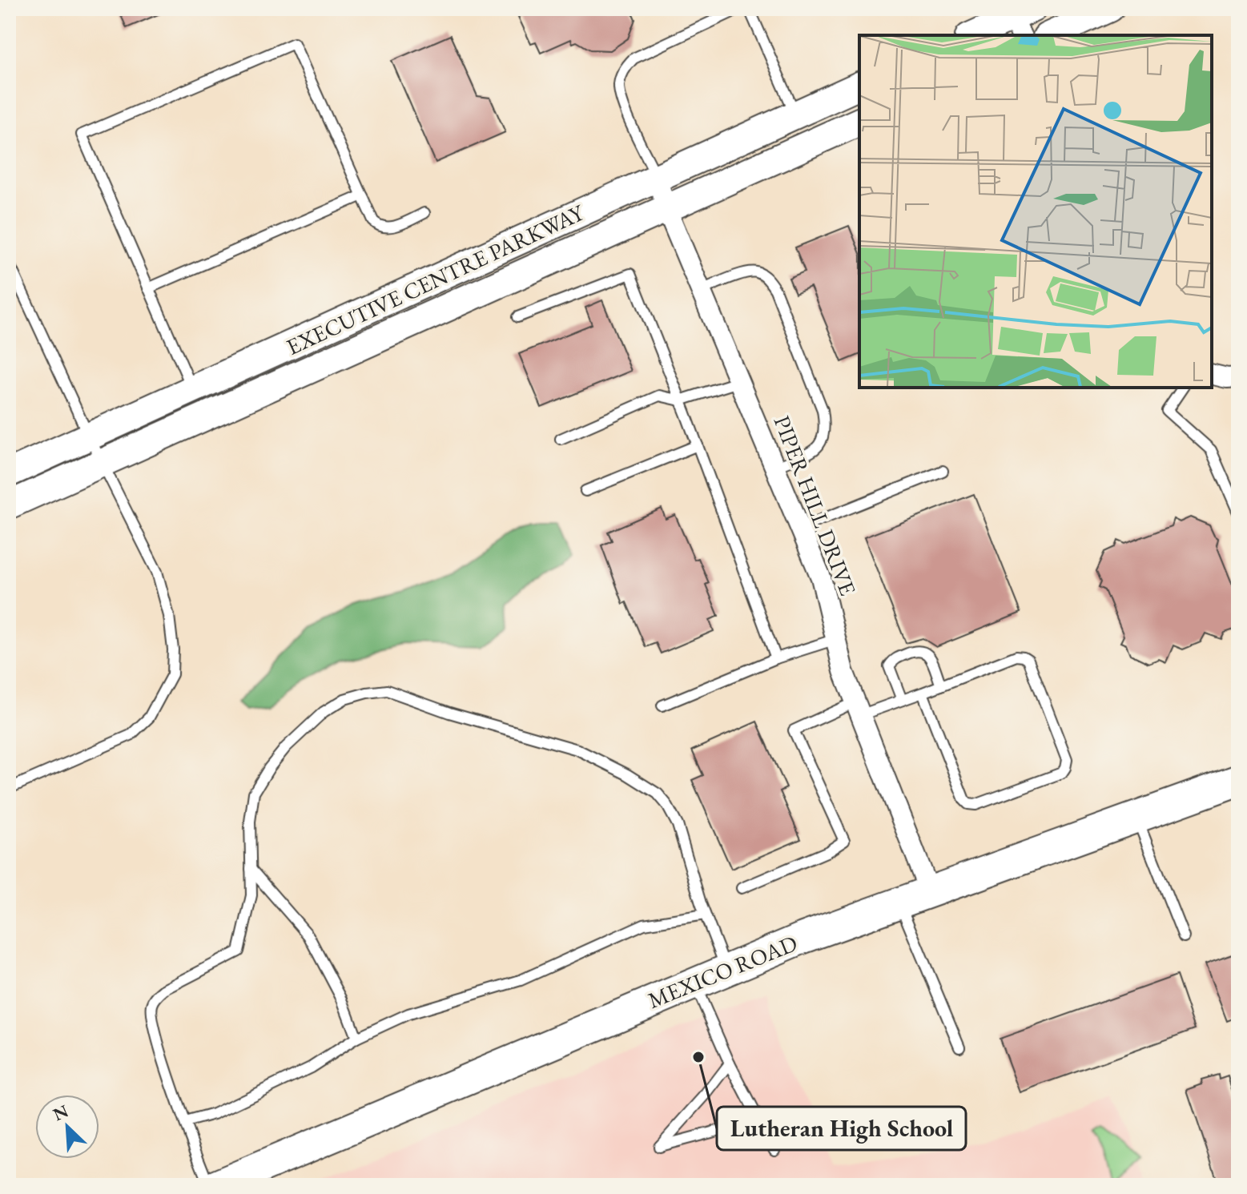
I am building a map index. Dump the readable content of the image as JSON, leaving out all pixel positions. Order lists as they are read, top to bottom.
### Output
{
  "streets": {
    "main road": ["MEXICO ROAD"],
    "street": ["EXECUTIVE CENTRE PARKWAY", "PIPER HILL DRIVE"]
  },
  "crossings": [
    ["EXECUTIVE CENTRE PARKWAY", "PIPER HILL DRIVE"],
    ["PIPER HILL DRIVE", "MEXICO ROAD"]
  ],
  "places": ["Lutheran High School"],
  "north": "top left"
}
